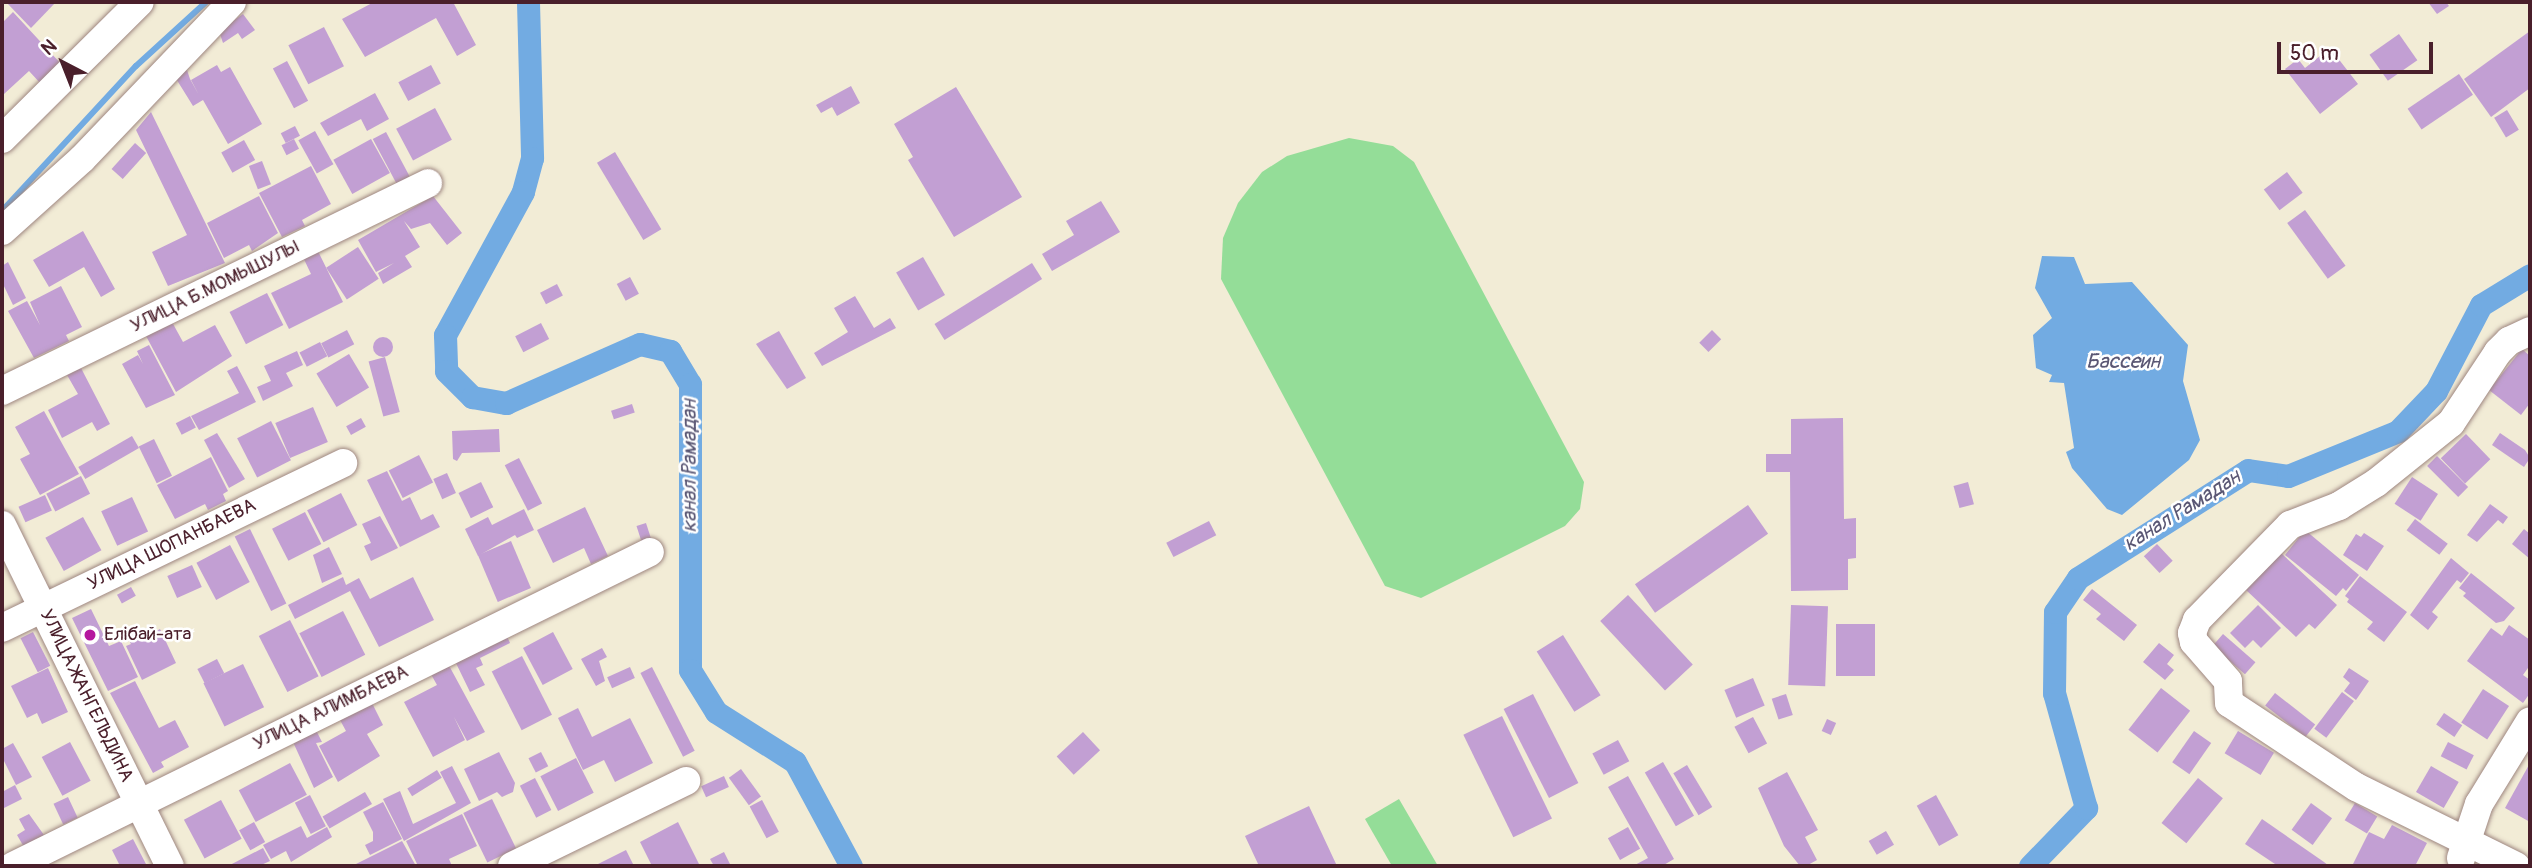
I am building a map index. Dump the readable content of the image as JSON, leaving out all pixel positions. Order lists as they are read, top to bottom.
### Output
{
  "streets": {
    "street": [
      "УЛИЦА Б.МОМЫШУЛЫ",
      "УЛИЦА ШОПАНБАЕВА",
      "УЛИЦА ЖАНГЕЛЬДИНА",
      "УЛИЦА АЛИМБАЕВА"
    ]
  },
  "crossings": [
    ["УЛИЦА ШОПАНБАЕВА", "УЛИЦА ЖАНГЕЛЬДИНА"],
    ["УЛИЦА ЖАНГЕЛЬДИНА", "УЛИЦА АЛИМБАЕВА"]
  ],
  "water": ["Бассеин", "канал Рамадан"],
  "places": ["Елібай-ата"],
  "scale_bar": "50 m",
  "north": "top left"
}
